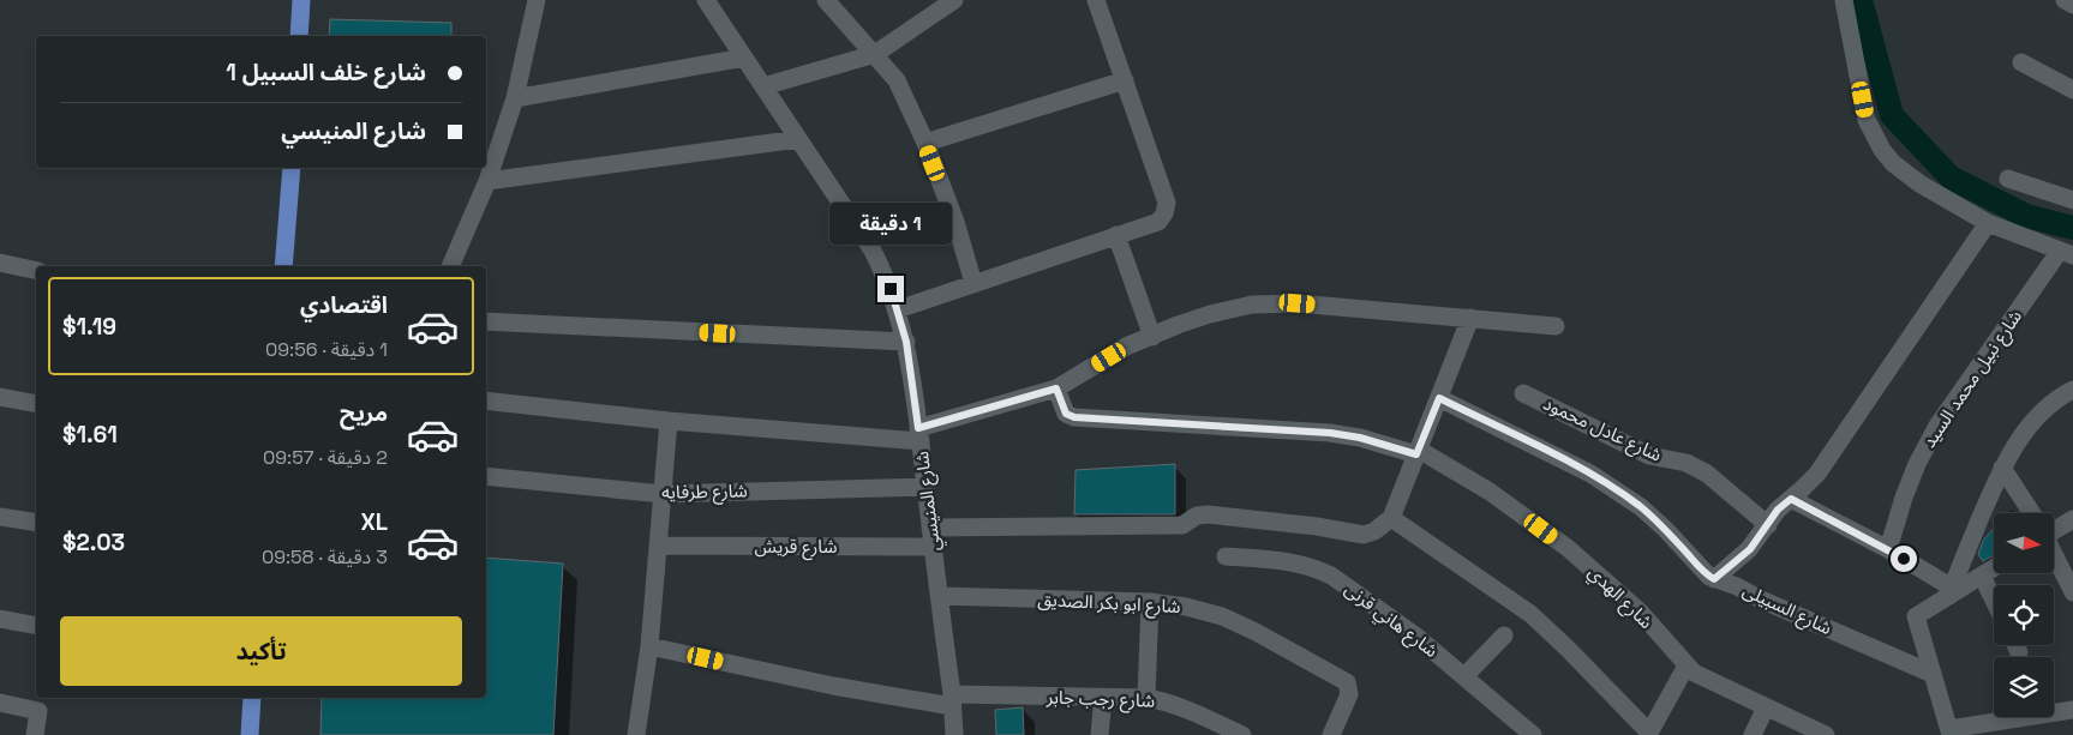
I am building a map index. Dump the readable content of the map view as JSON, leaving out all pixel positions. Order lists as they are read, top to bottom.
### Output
{
  "streets": {
    "street": [
      "شارع نبيل محمد السيد",
      "شارع عادل محمود",
      "شارع طرفايه",
      "شارع المنيسي",
      "شارع قريش",
      "شارع الهدي",
      "شارع ابو بكر الصديق",
      "شارع السبيلى",
      "شارع هاني قرنى",
      "شارع رجب جابر"
    ]
  },
  "crossings": [
    ["شارع طرفايه", "شارع المنيسي"],
    ["شارع المنيسي", "شارع قريش"],
    ["شارع المنيسي", "شارع ابو بكر الصديق"],
    ["شارع المنيسي", "شارع رجب جابر"]
  ],
  "north": "right",
  "page": {
    "banner": ["شارع خلف السبيل 1", "شارع المنيسي"],
    "bubble": "1 دقيقة",
    "list": [
      {
        "name": "اقتصادي",
        "note": "1 دقيقة · 09:56",
        "value": "$1.19"
      },
      {
        "name": "مريح",
        "note": "2 دقيقة · 09:57",
        "value": "$1.61"
      },
      {
        "name": "XL",
        "note": "3 دقيقة · 09:58",
        "value": "$2.03"
      }
    ],
    "buttons": "تأكيد"
  }
}
